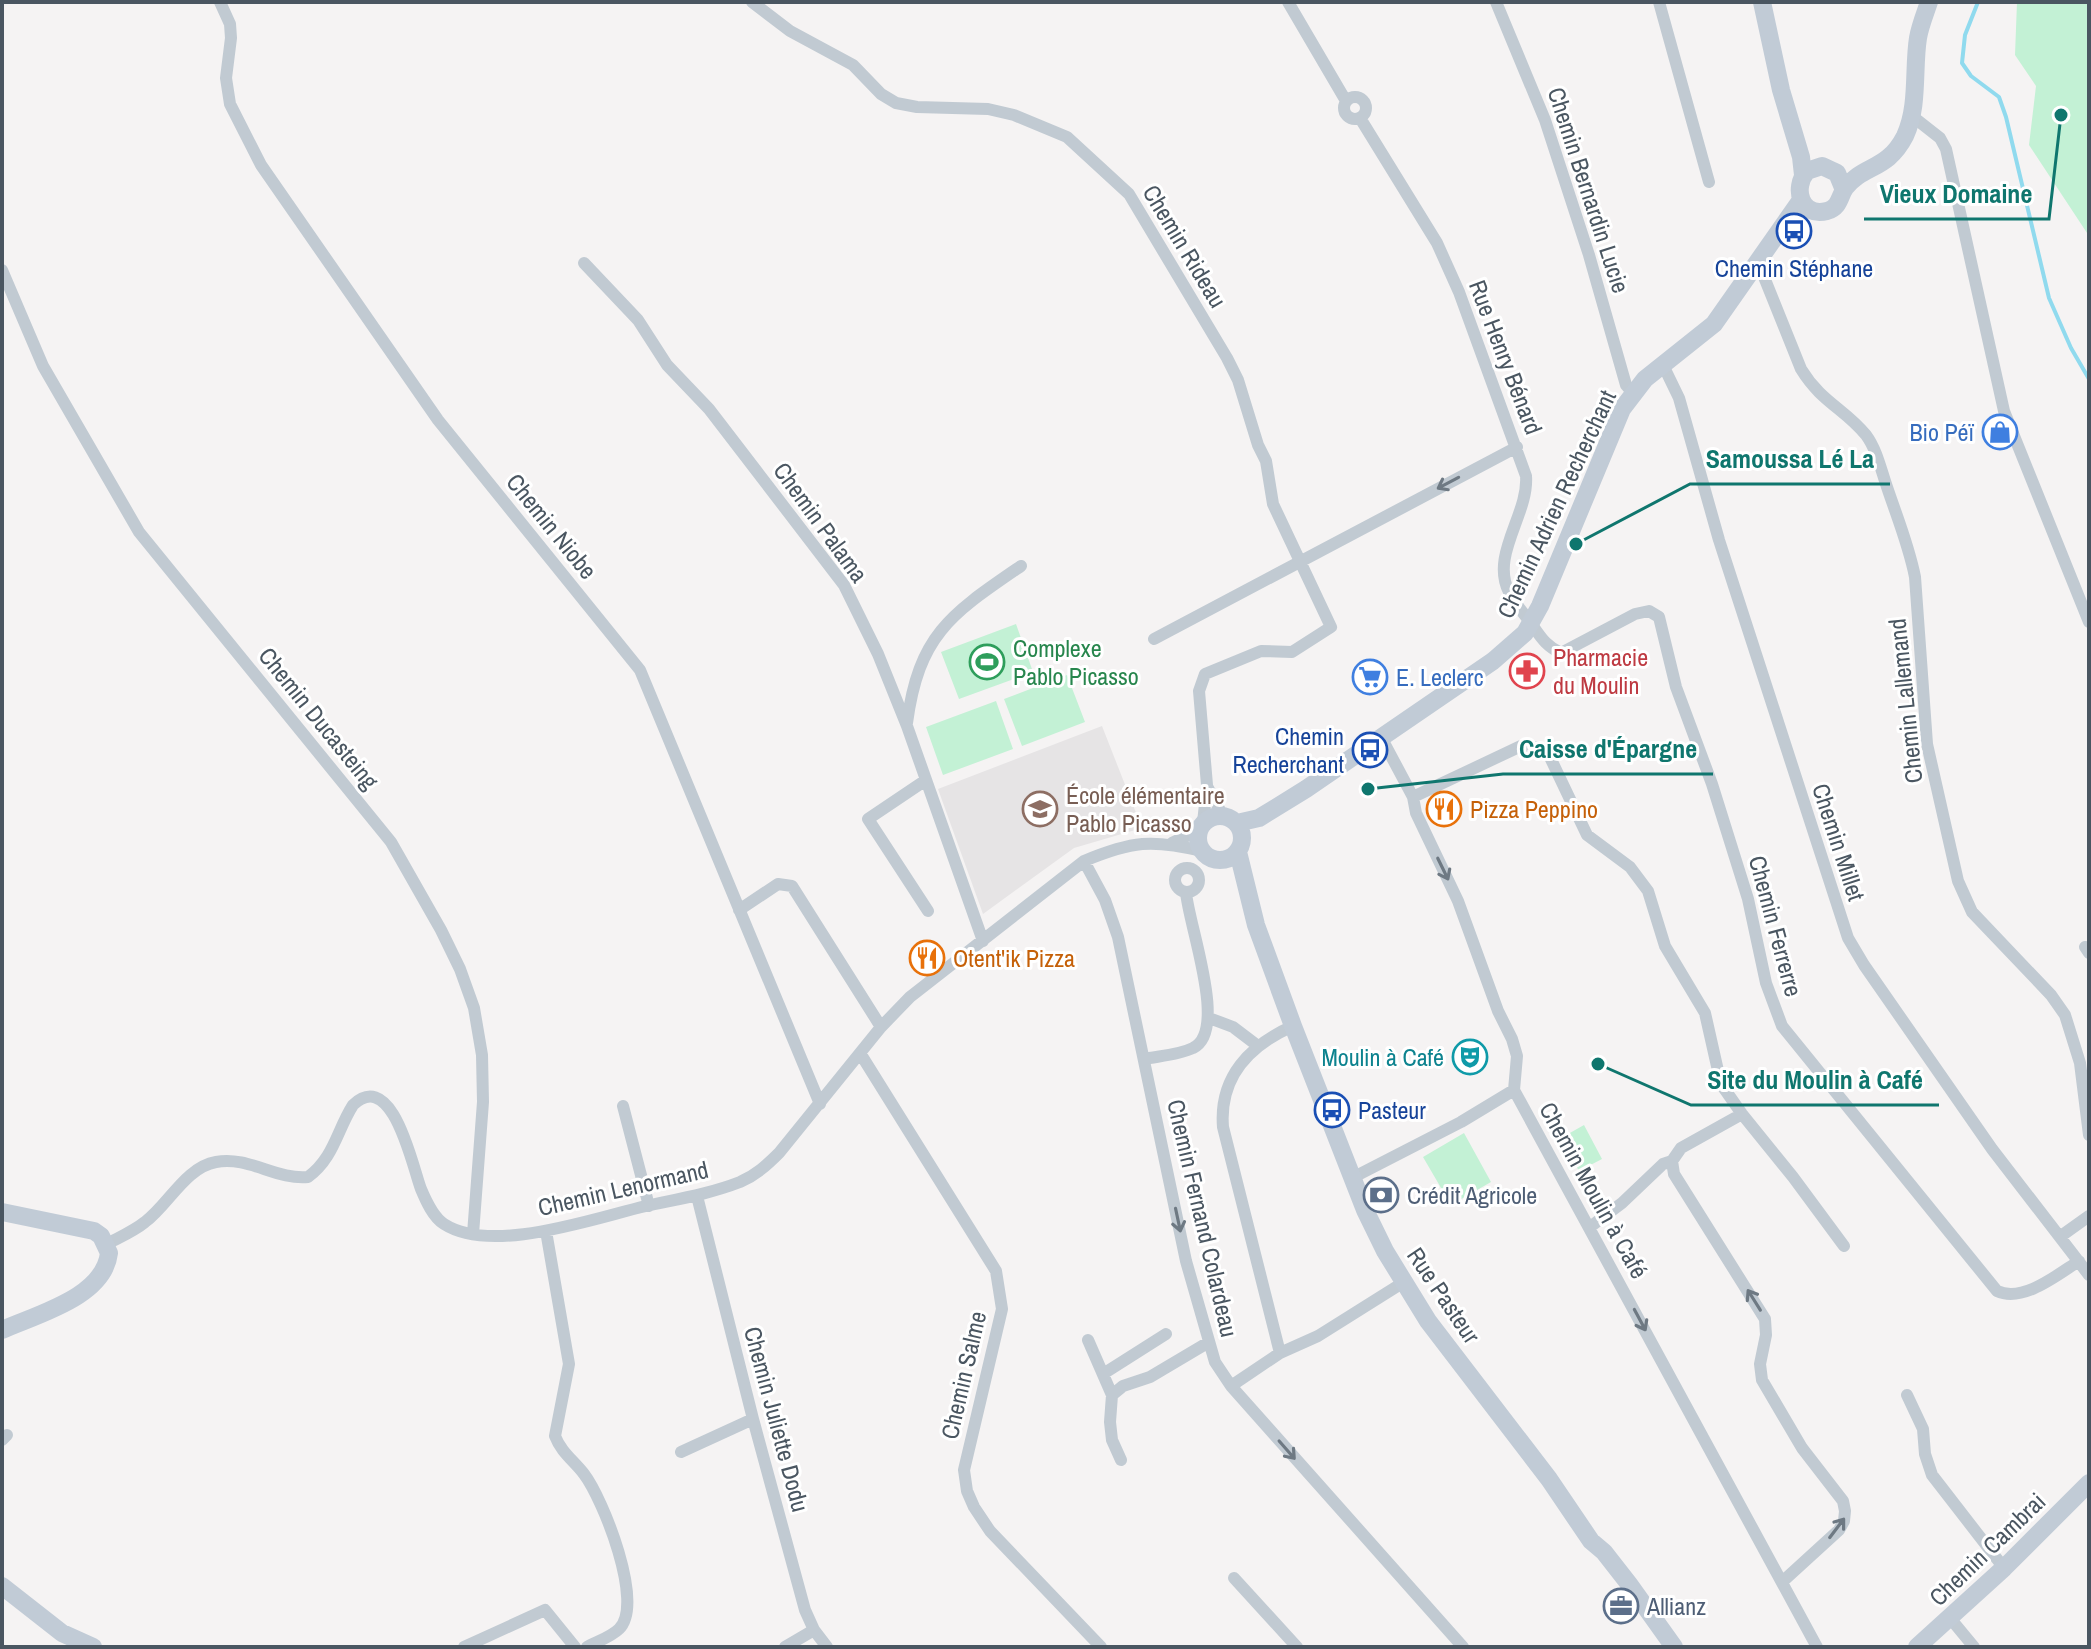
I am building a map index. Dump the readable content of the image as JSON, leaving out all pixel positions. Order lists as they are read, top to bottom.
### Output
{
  "streets": {
    "main road": ["Chemin Adrien Recherchant", "Rue Pasteur", "Chemin Cambrai"],
    "street": [
      "Chemin Bernardin Lucie",
      "Chemin Rideau",
      "Rue Henry Bénard",
      "Chemin Palama",
      "Chemin Niobe",
      "Chemin Lallemand",
      "Chemin Ducasteing",
      "Chemin Millet",
      "Chemin Ferrerre",
      "Chemin Lenormand",
      "Chemin Moulin à Café",
      "Chemin Fernand Colardeau",
      "Chemin Salme",
      "Chemin Juliette Dodu"
    ]
  },
  "crossings": [
    ["Chemin Bernardin Lucie", "Chemin Adrien Recherchant"],
    ["Rue Henry Bénard", "Chemin Adrien Recherchant"],
    ["Rue Henry Bénard", "Chemin Ferrerre"],
    ["Chemin Adrien Recherchant", "Chemin Lallemand"],
    ["Chemin Adrien Recherchant", "Chemin Millet"],
    ["Chemin Adrien Recherchant", "Chemin Ferrerre"],
    ["Chemin Adrien Recherchant", "Chemin Lenormand"],
    ["Chemin Adrien Recherchant", "Chemin Moulin à Café"],
    ["Chemin Adrien Recherchant", "Rue Pasteur"],
    ["Chemin Palama", "Chemin Lenormand"],
    ["Chemin Niobe", "Chemin Lenormand"],
    ["Chemin Ducasteing", "Chemin Lenormand"],
    ["Chemin Millet", "Chemin Ferrerre"],
    ["Chemin Lenormand", "Chemin Fernand Colardeau"],
    ["Chemin Lenormand", "Chemin Salme"],
    ["Chemin Lenormand", "Chemin Juliette Dodu"]
  ],
  "one_way": ["Chemin Moulin à Café", "Chemin Fernand Colardeau"],
  "places": {
    "other": [
      "Vieux Domaine",
      "Samoussa Lé La",
      "Caisse d'Épargne",
      "Site du Moulin à Café"
    ],
    "bus stop": ["Chemin Stéphane", "Chemin Recherchant", "Pasteur"],
    "shop": ["Bio Péï"],
    "sports": ["Complexe Pablo Picasso"],
    "pharmacy": ["Pharmacie du Moulin"],
    "supermarket": ["E. Leclerc"],
    "school or university": ["École élémentaire Pablo Picasso"],
    "restaurant": ["Pizza Peppino", "Otent'ik Pizza"],
    "theatre": ["Moulin à Café"],
    "bank": ["Crédit Agricole"],
    "office": ["Allianz"]
  }
}
